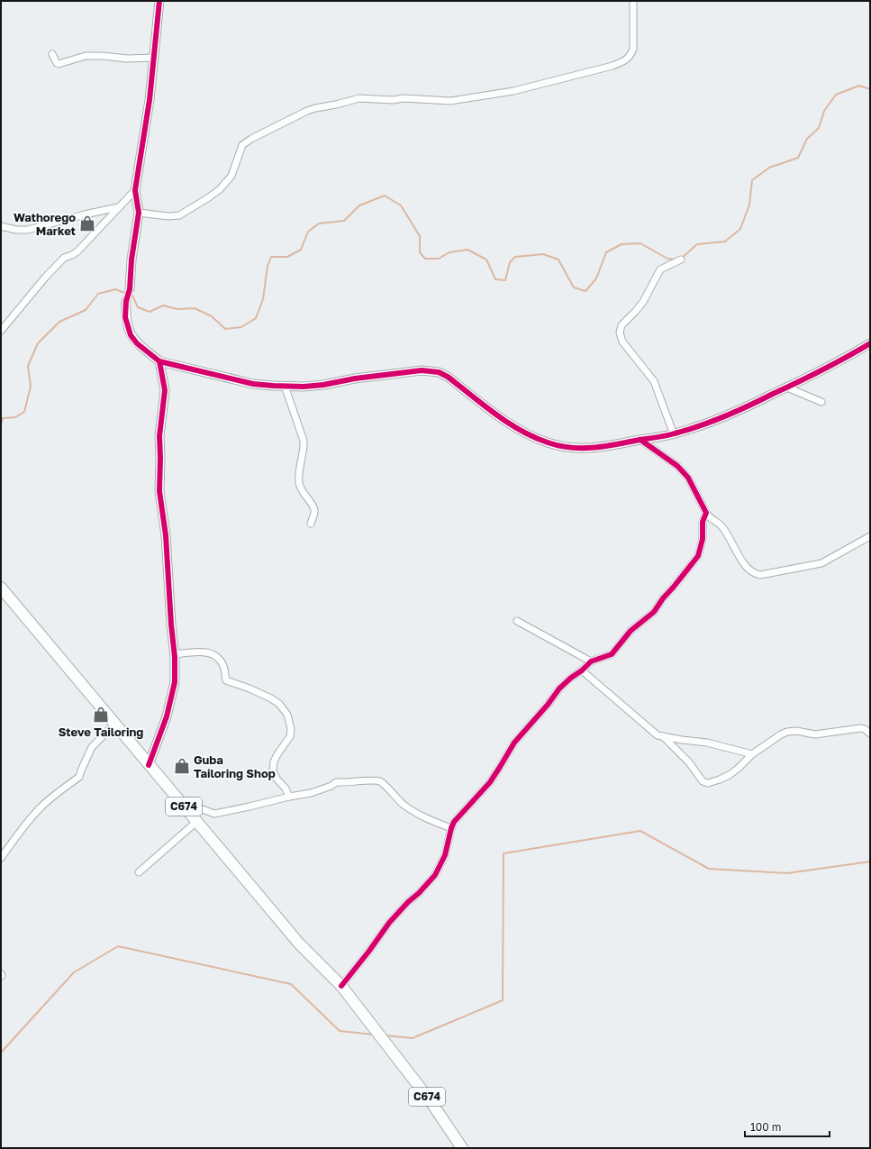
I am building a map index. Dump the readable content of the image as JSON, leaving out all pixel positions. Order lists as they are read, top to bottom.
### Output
{
  "streets": {
    "main road": ["C674"]
  },
  "places": {
    "shop": ["Wathorego Market", "Steve Tailoring", "Guba Tailoring Shop"]
  },
  "scale_bar": "100 m"
}
